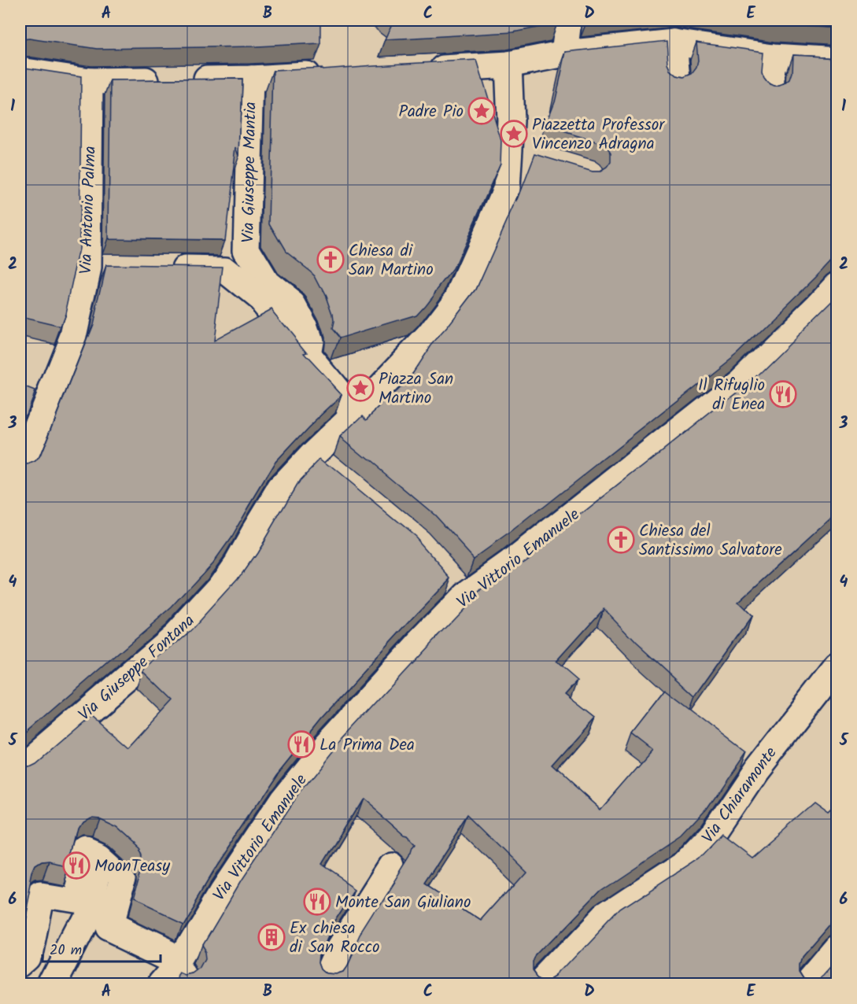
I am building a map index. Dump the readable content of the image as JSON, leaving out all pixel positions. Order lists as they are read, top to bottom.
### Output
{
  "streets": {
    "street": [
      "Via Giuseppe Mantia",
      "Via Antonio Palma",
      "Via Vittorio Emanuele",
      "Via Giuseppe Fontana",
      "Via Chiaramonte"
    ]
  },
  "places": {
    "place": ["Padre Pio", "Piazzetta Professor Vincenzo Adragna", "Piazza San Martino"],
    "church": ["Chiesa di San Martino", "Chiesa del Santissimo Salvatore"],
    "restaurant": [
      "Il Rifuglio di Enea",
      "La Prima Dea",
      "MoonTeasy",
      "Monte San Giuliano"
    ],
    "building": ["Ex chiesa di San Rocco"]
  },
  "scale_bar": "20 m",
  "grid": {
    "columns": [
      "A",
      "B",
      "C",
      "D",
      "E"
    ],
    "rows": [
      "1",
      "2",
      "3",
      "4",
      "5",
      "6"
    ]
  }
}
